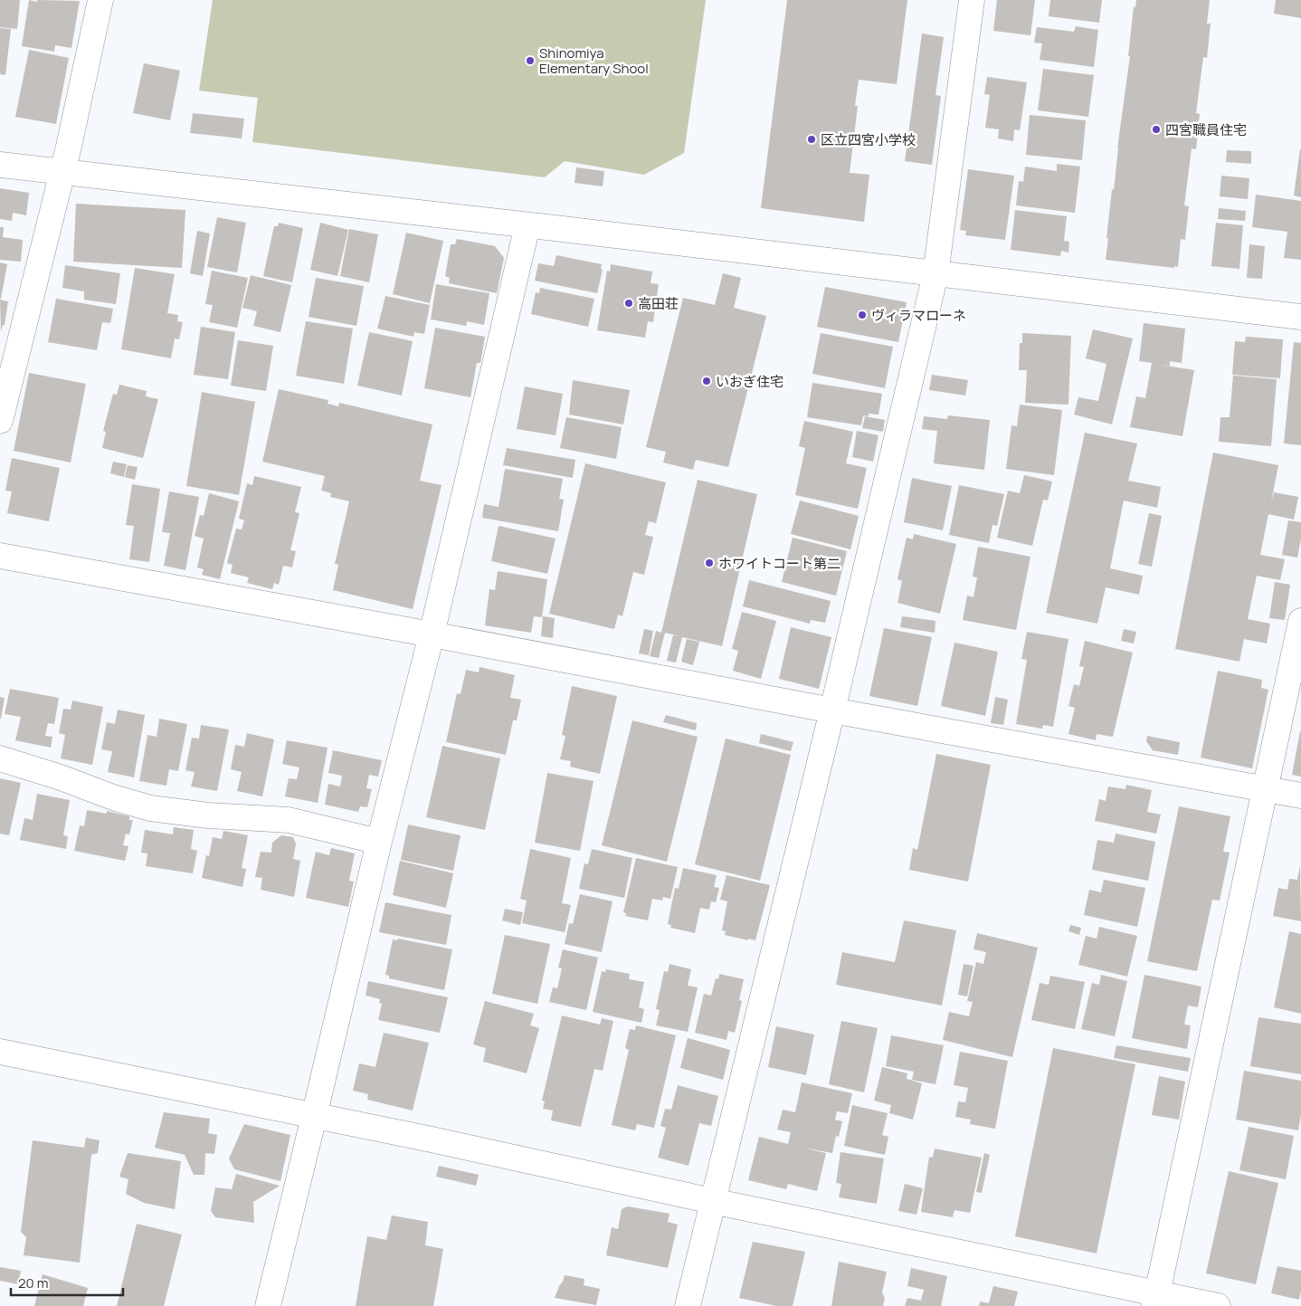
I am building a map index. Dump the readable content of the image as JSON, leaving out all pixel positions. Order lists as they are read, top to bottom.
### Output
{
  "places": [
    "Shinomiya Elementary Shool",
    "四宮職員住宅",
    "区立四宮小学校",
    "高田荘",
    "ヴィラマローネ",
    "いおぎ住宅",
    "ホワイトコート第二"
  ],
  "scale_bar": "20 m"
}
